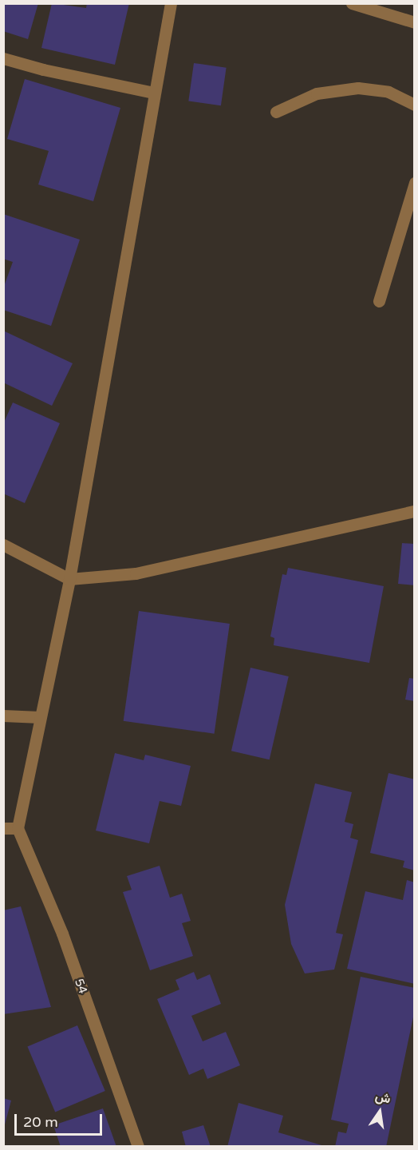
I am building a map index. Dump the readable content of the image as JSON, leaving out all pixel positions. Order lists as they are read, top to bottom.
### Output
{
  "streets": {
    "street": ["54"]
  },
  "scale_bar": "20 m",
  "north": "top"
}
